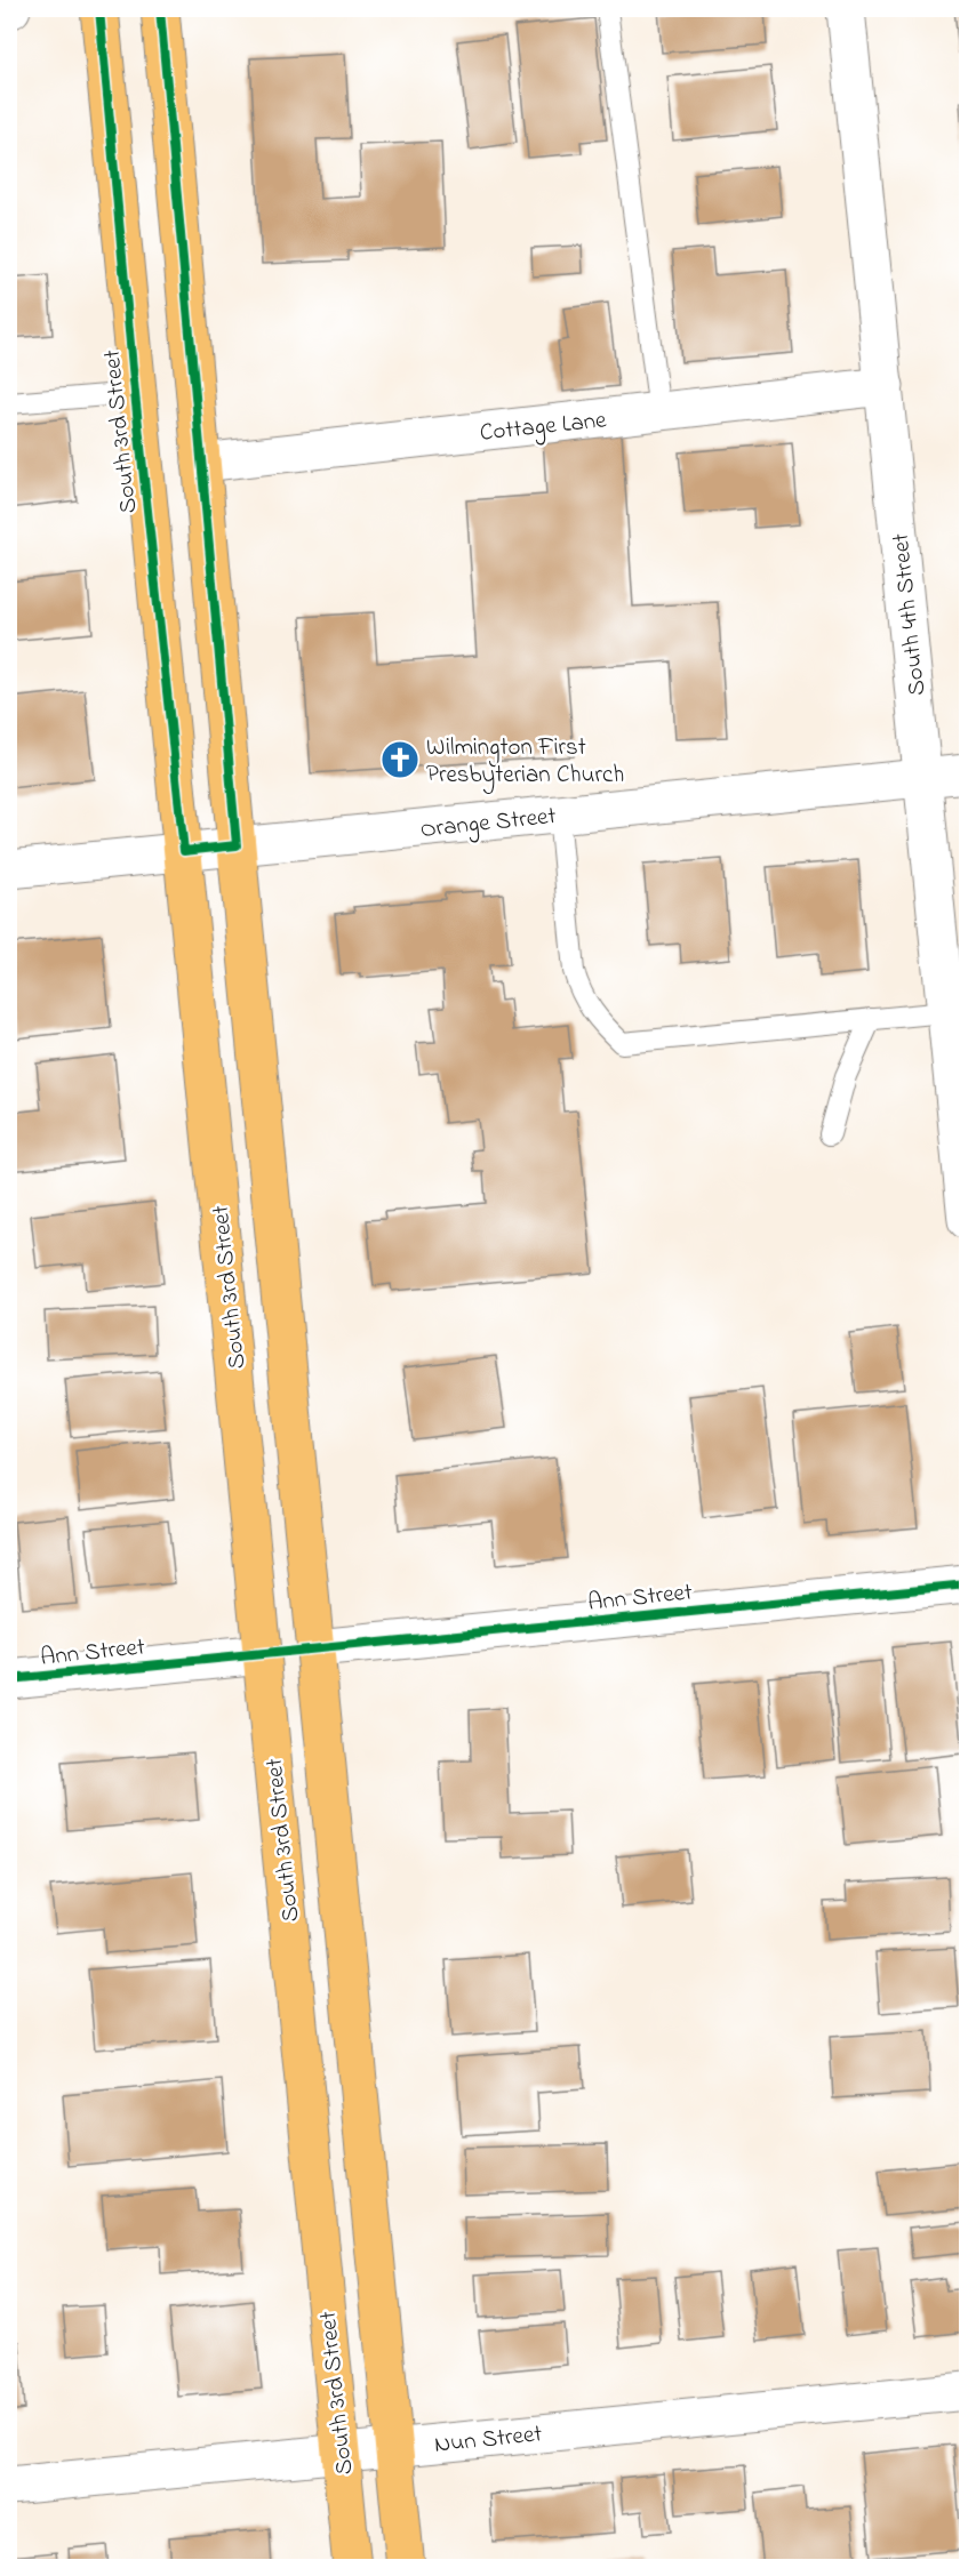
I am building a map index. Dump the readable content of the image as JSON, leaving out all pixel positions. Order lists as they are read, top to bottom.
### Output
{
  "streets": {
    "main road": ["South 3rd Street"],
    "street": [
      "Cottage Lane",
      "South 4th Street",
      "Orange Street",
      "Ann Street",
      "Nun Street"
    ]
  },
  "crossings": [
    ["Cottage Lane", "South 4th Street"],
    ["South 3rd Street", "Orange Street"],
    ["South 3rd Street", "Ann Street"],
    ["South 3rd Street", "Nun Street"],
    ["South 4th Street", "Orange Street"]
  ],
  "places": {
    "church": ["Wilmington First Presbyterian Church"]
  }
}
